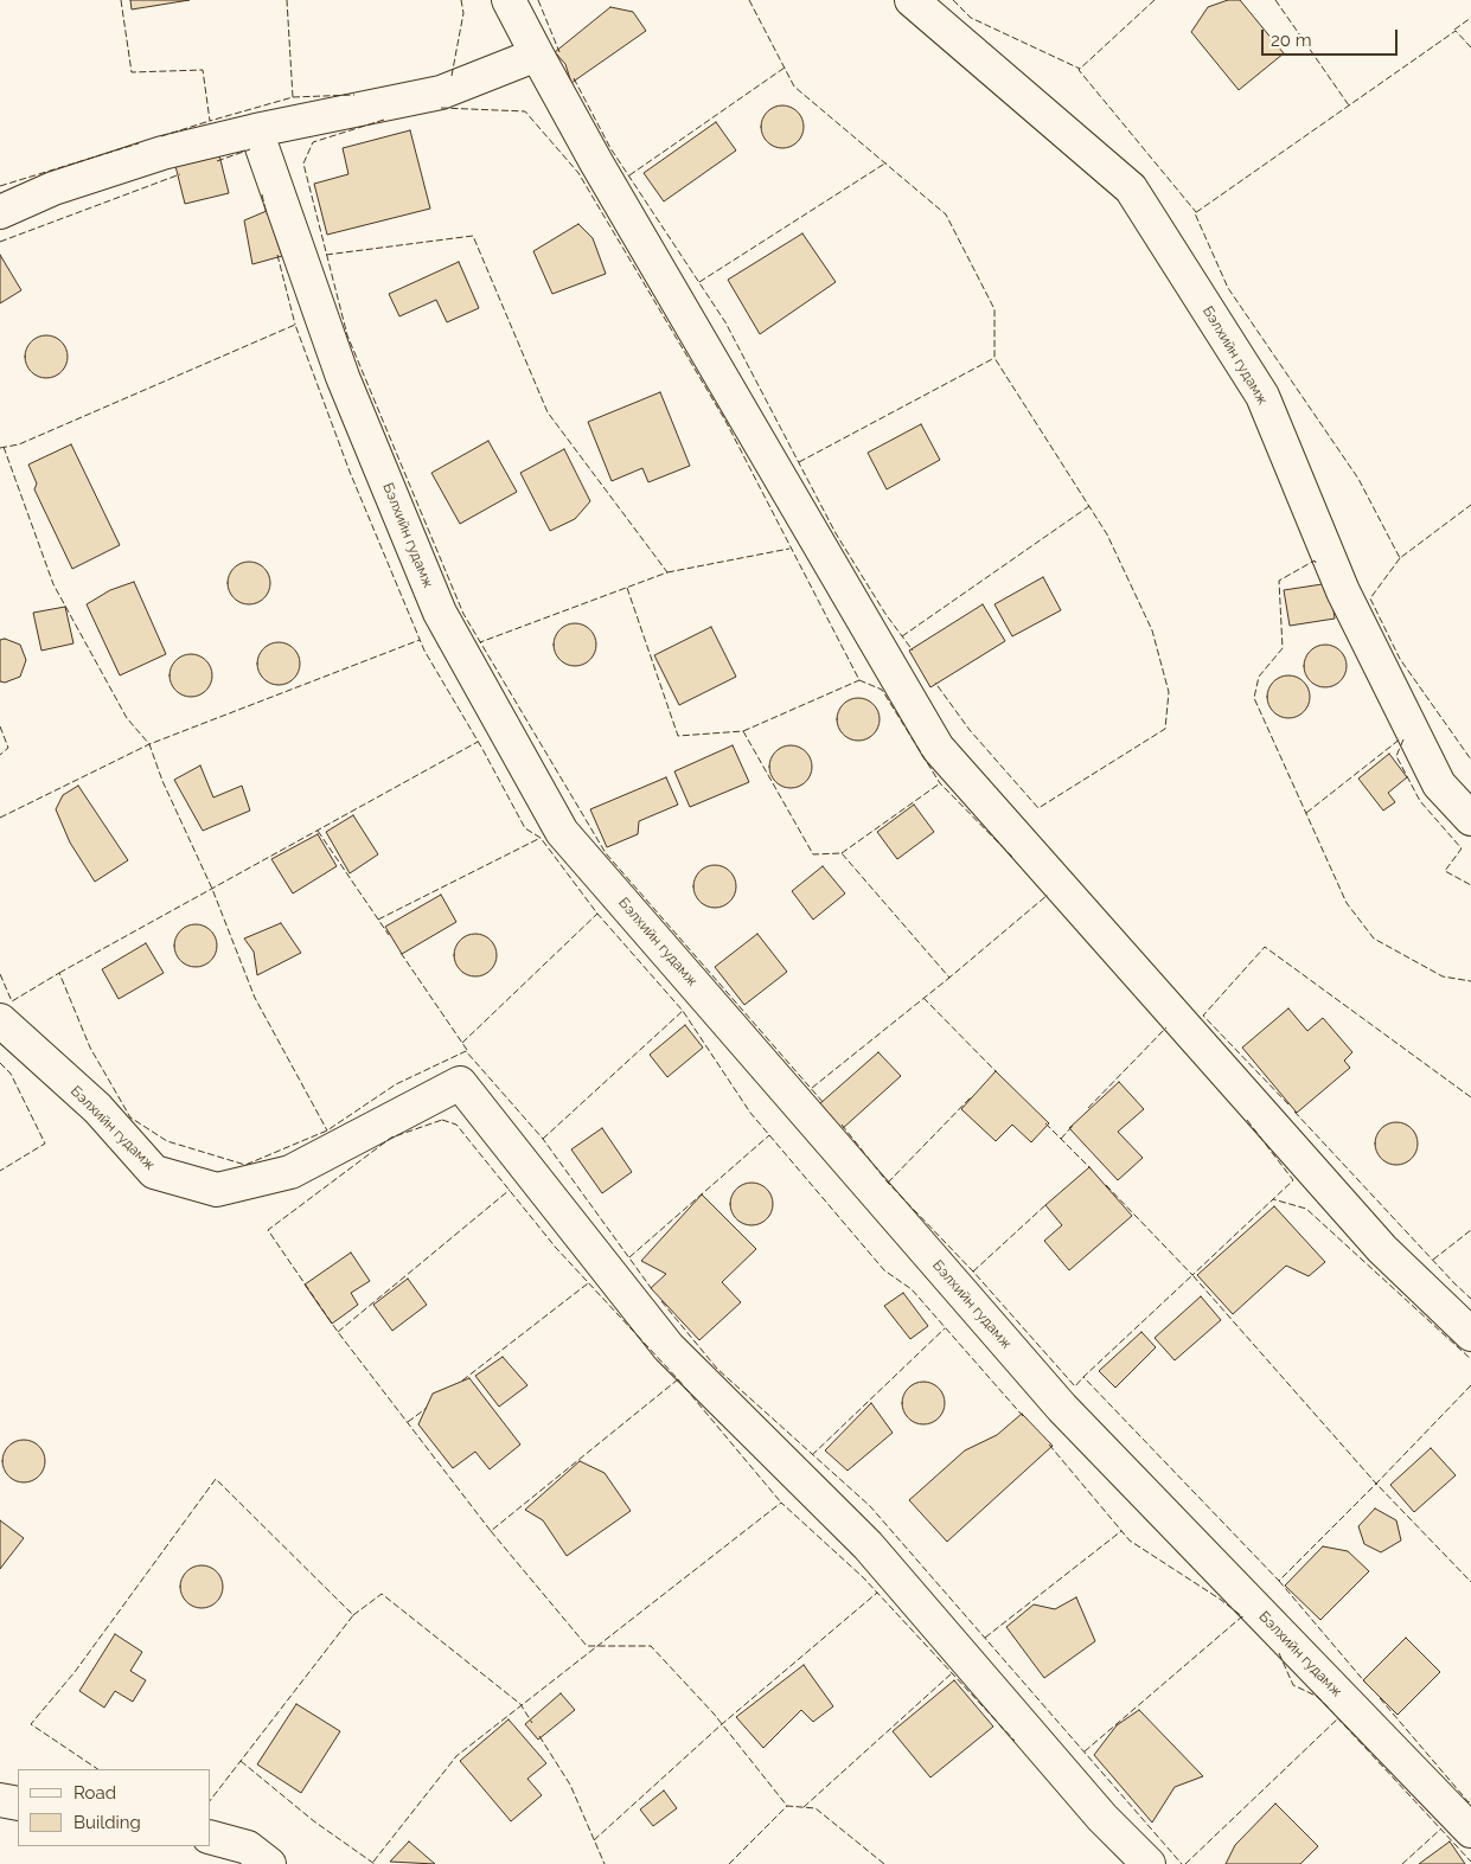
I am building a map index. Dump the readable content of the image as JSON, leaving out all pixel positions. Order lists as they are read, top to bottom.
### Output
{
  "streets": {
    "street": ["Бэлхийн гудамж"]
  },
  "legend": ["Road", "Building"],
  "scale_bar": "20 m"
}
